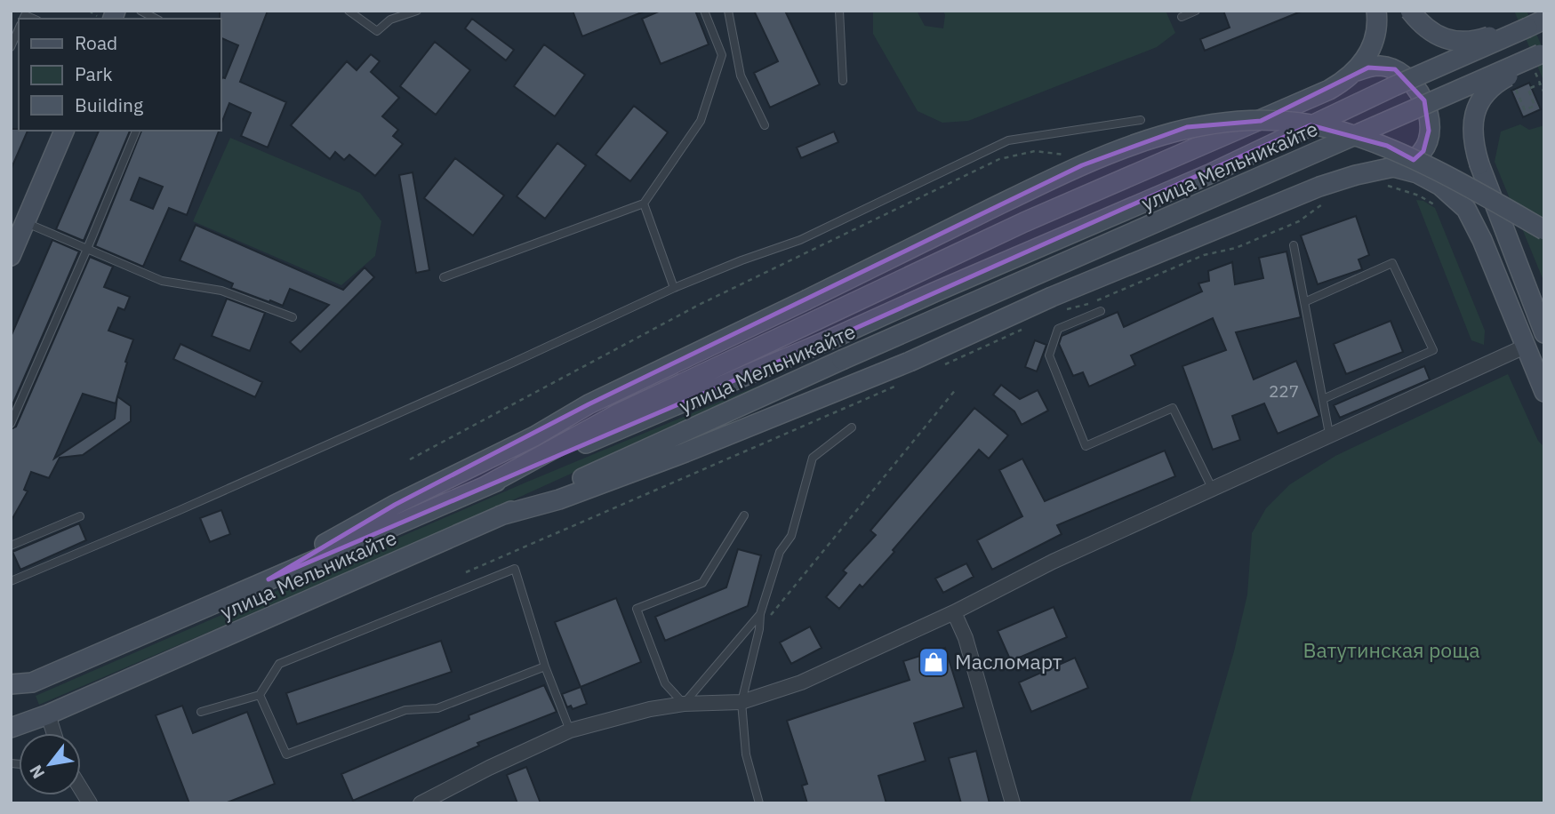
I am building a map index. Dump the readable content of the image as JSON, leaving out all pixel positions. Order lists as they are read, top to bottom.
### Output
{
  "streets": {
    "main road": ["улица Мельникайте"]
  },
  "parks": ["Ватутинская роща"],
  "places": {
    "shop": ["Масломарт"]
  },
  "house_numbers": ["227"],
  "legend": ["Road", "Park", "Building"],
  "north": "bottom left"
}
